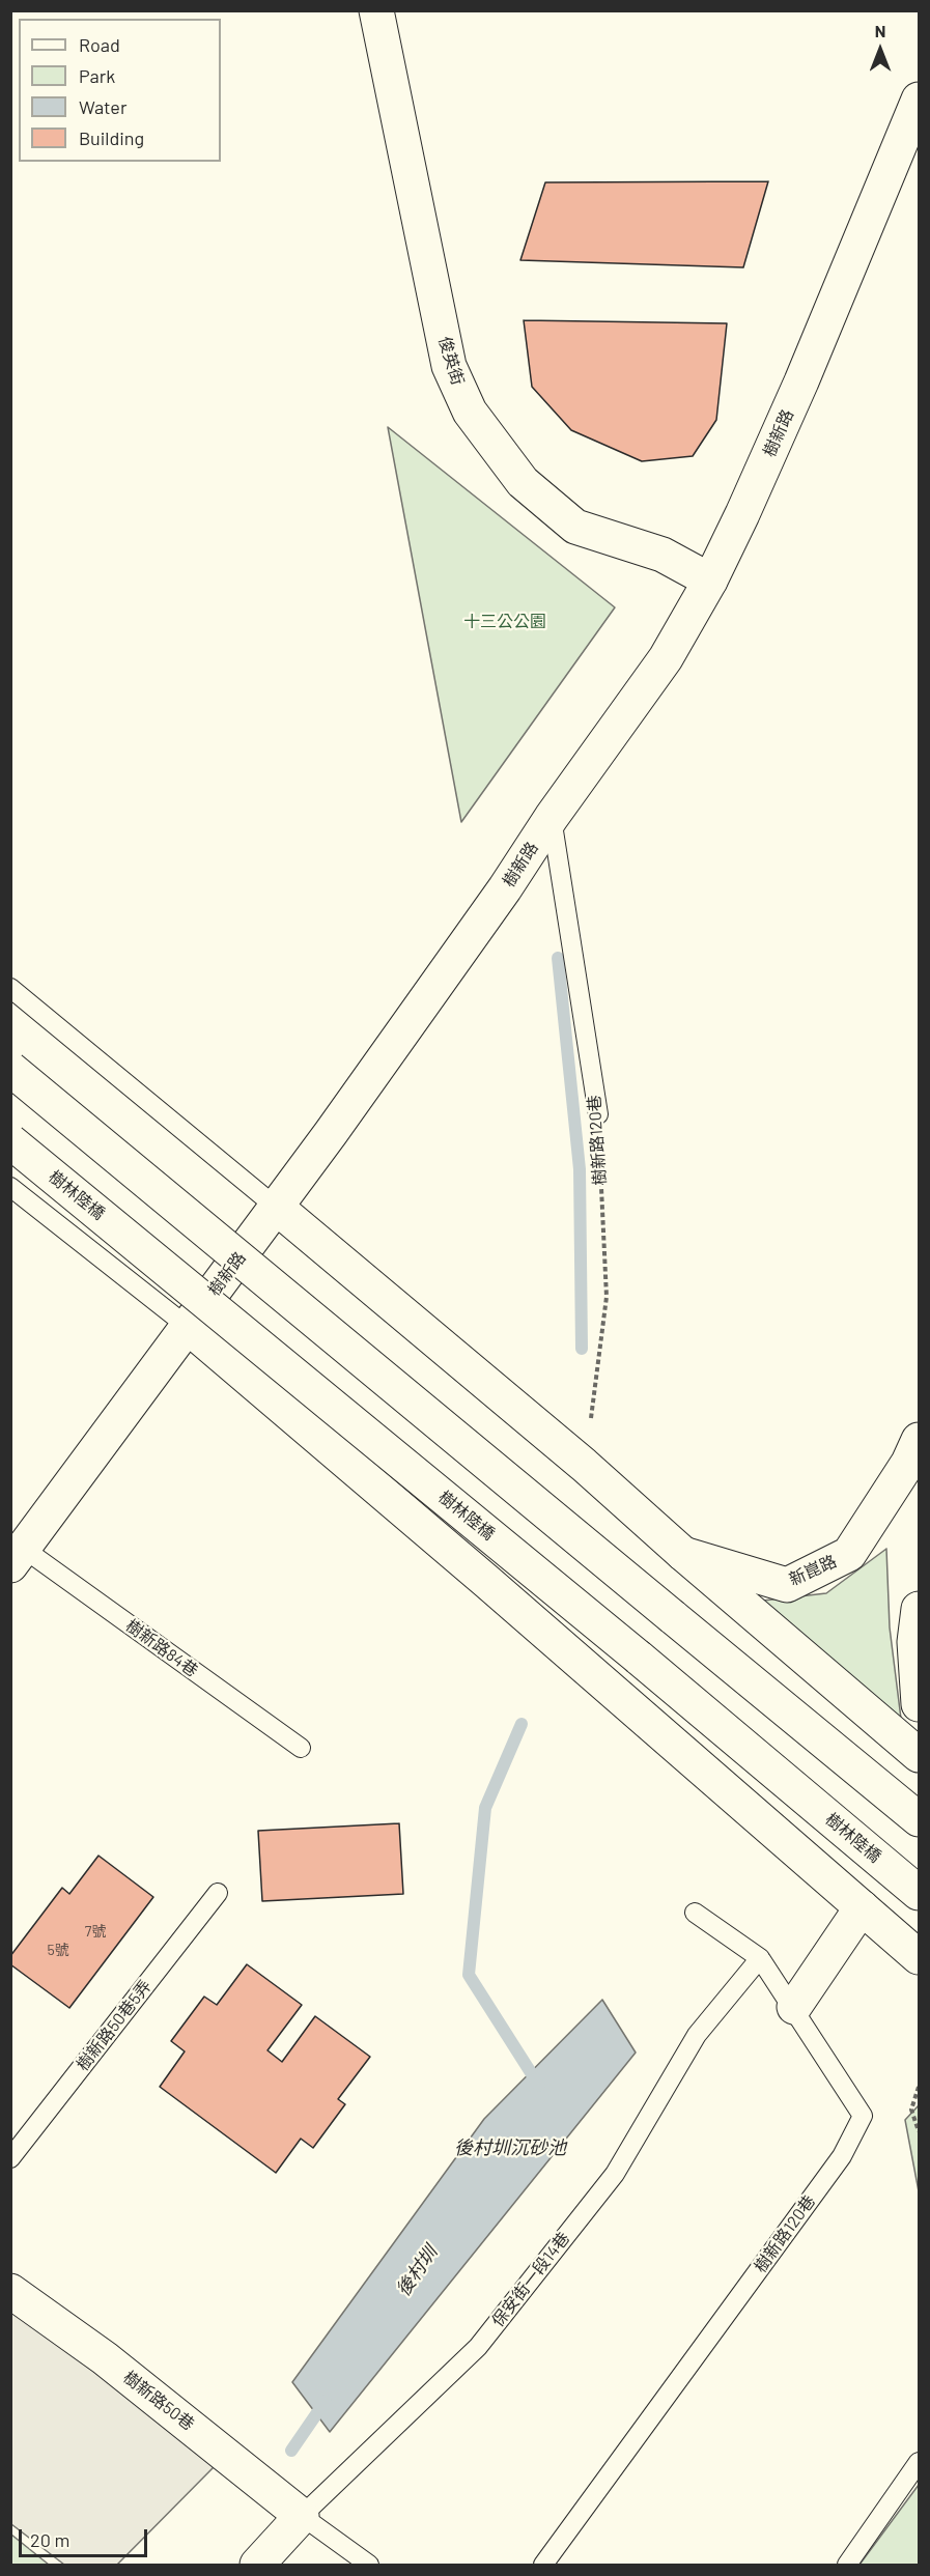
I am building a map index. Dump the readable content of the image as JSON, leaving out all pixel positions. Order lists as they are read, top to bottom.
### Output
{
  "streets": {
    "main road": [
      "俊英街",
      "樹新路",
      "樹林陸橋",
      "新崑路",
      "保安街一段14巷",
      "樹新路50巷"
    ],
    "lane": ["樹新路120巷", "樹新路84巷", "樹新路50巷5弄"]
  },
  "crossings": [
    ["俊英街", "樹新路"],
    ["樹新路", "樹新路120巷"],
    ["樹新路", "樹新路84巷"],
    ["樹新路120巷", "保安街一段14巷"],
    ["保安街一段14巷", "樹新路50巷"]
  ],
  "water": ["後村圳沉砂池", "後村圳"],
  "parks": ["十三公公園"],
  "house_numbers": ["7號", "5號"],
  "legend": [
    "Road",
    "Park",
    "Water",
    "Building"
  ],
  "scale_bar": "20 m",
  "north": "top"
}
